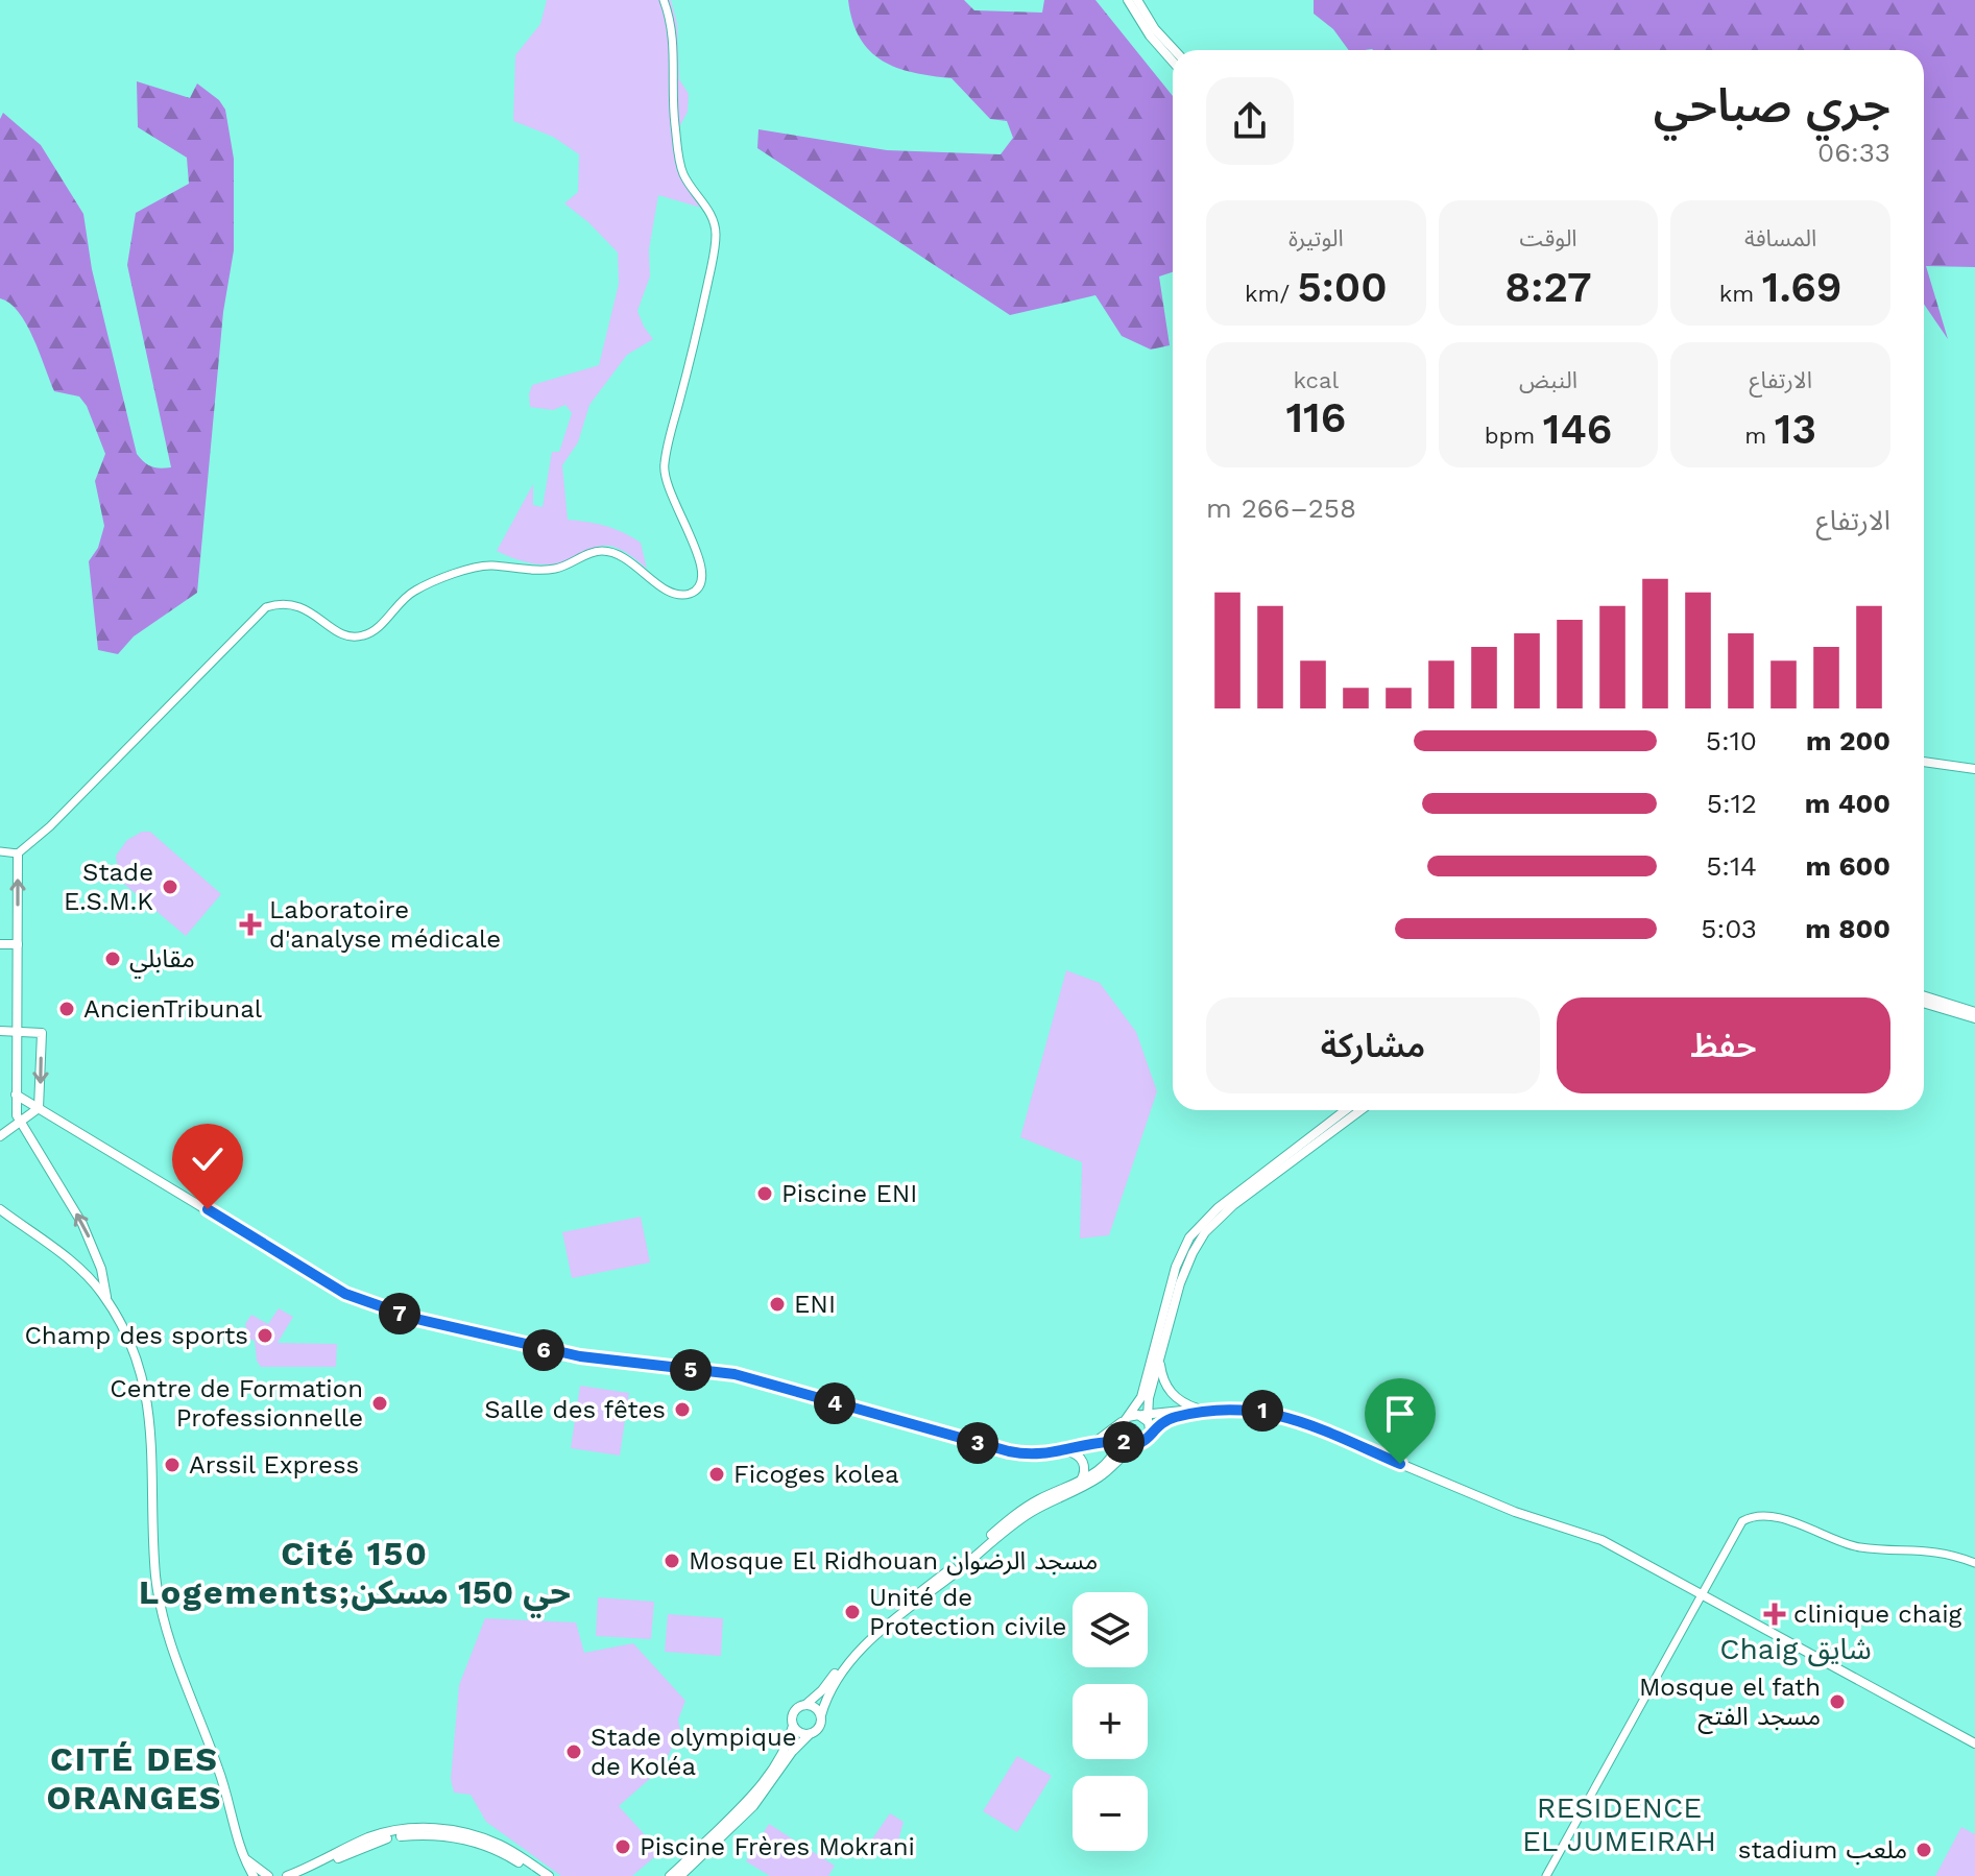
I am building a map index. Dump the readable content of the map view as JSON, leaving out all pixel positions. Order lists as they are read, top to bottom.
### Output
{
  "districts": [
    "Cité 150 Logements;حي 150 مسكن",
    "Chaig شايق",
    "CITÉ DES ORANGES",
    "RESIDENCE EL JUMEIRAH"
  ],
  "places": {
    "other": [
      "Stade E.S.M.K",
      "مقابلي",
      "AncienTribunal",
      "Piscine ENI",
      "ENI",
      "Champ des sports",
      "Centre de Formation Professionnelle",
      "Salle des fêtes",
      "Arssil Express",
      "Ficoges kolea",
      "Mosque El Ridhouan مسجد الرضوان",
      "Unité de Protection civile",
      "Mosque el fath مسجد الفتح",
      "Stade olympique de Koléa",
      "Piscine Frères Mokrani",
      "stadium ملعب"
    ],
    "health": ["Laboratoire d'analyse médicale", "clinique chaig"]
  },
  "page": {
    "heading": ["جري صباحي", "06:33"],
    "stats": [
      ["المسافة", "1.69 km"],
      ["الوقت", "8:27"],
      ["الوتيرة", "5:00 /km"],
      ["الارتفاع", "13 m"],
      ["النبض", "146 bpm"],
      ["kcal", "116"]
    ],
    "chart": ["الارتفاع", "258–266 m"],
    "list": [
      {
        "name": "200 m",
        "note": "5:10"
      },
      {
        "name": "400 m",
        "note": "5:12"
      },
      {
        "name": "600 m",
        "note": "5:14"
      },
      {
        "name": "800 m",
        "note": "5:03"
      }
    ],
    "buttons": ["حفظ", "مشاركة"],
    "pins": [
      "7",
      "6",
      "5",
      "4",
      "1",
      "2",
      "3"
    ],
    "map_buttons": ["+", "−"]
  }
}
